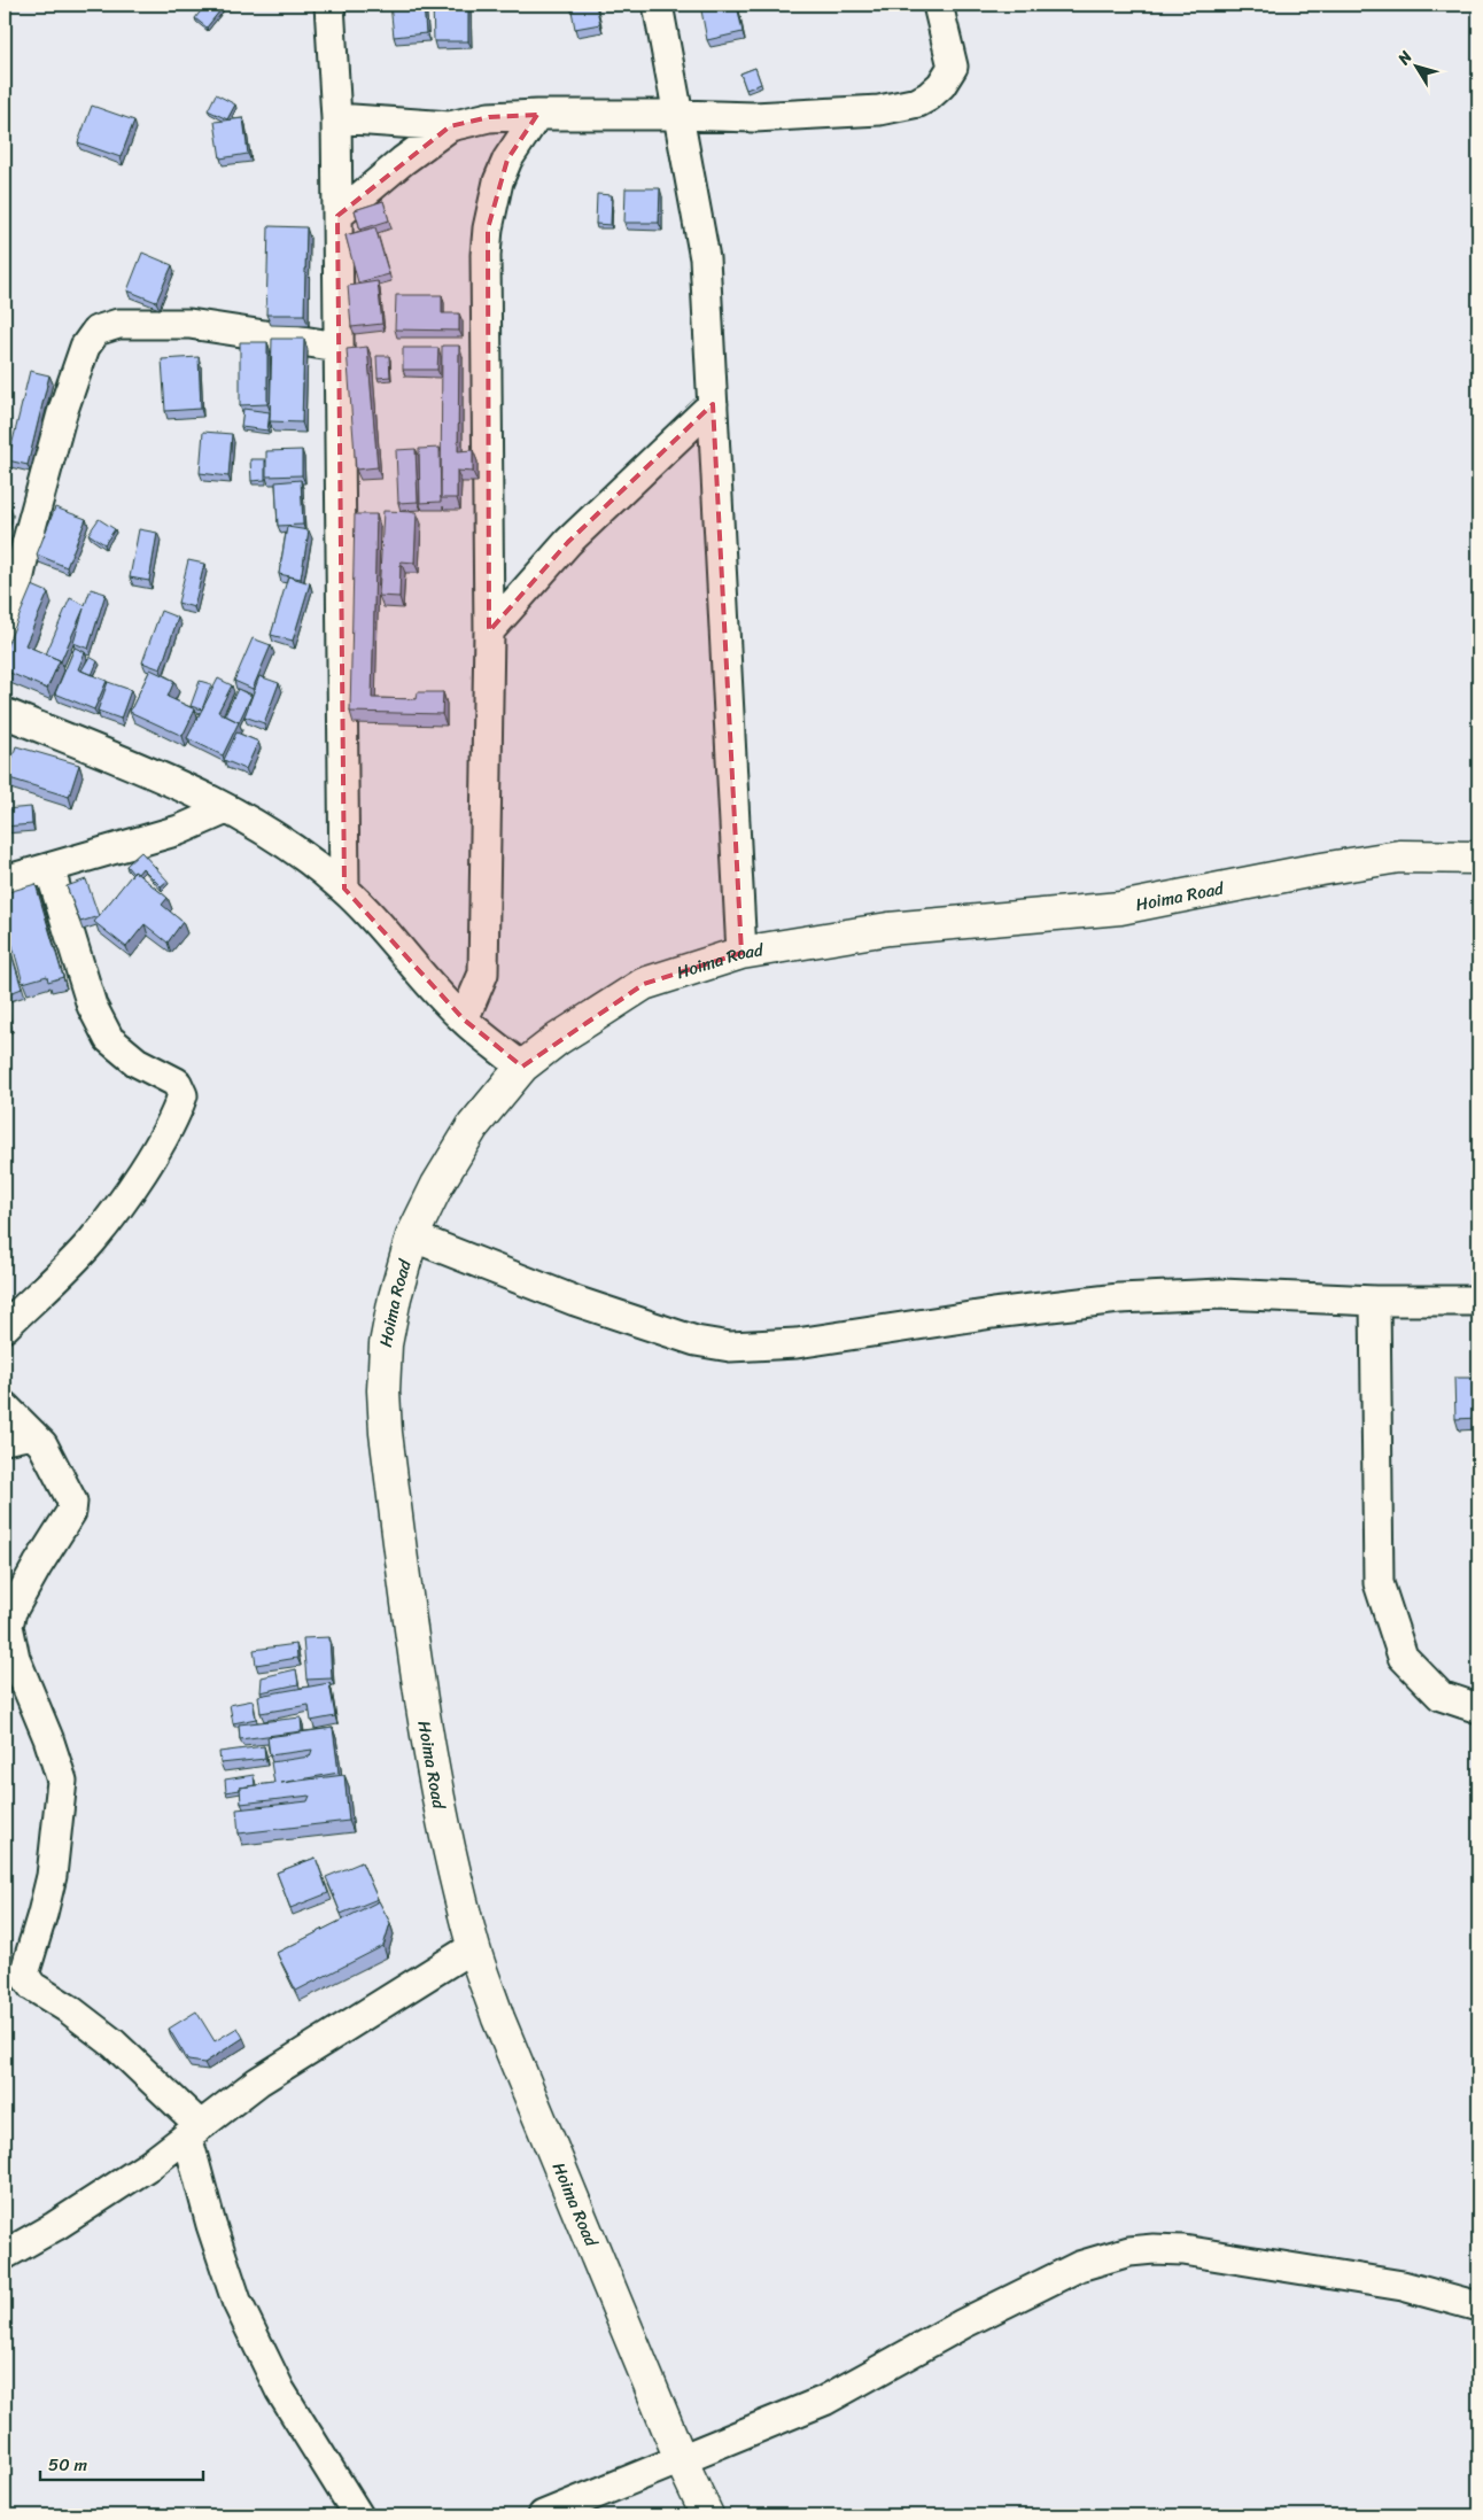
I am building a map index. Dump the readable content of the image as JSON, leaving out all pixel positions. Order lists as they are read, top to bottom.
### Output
{
  "streets": {
    "main road": ["Hoima Road"]
  },
  "scale_bar": "50 m",
  "north": "top left"
}
